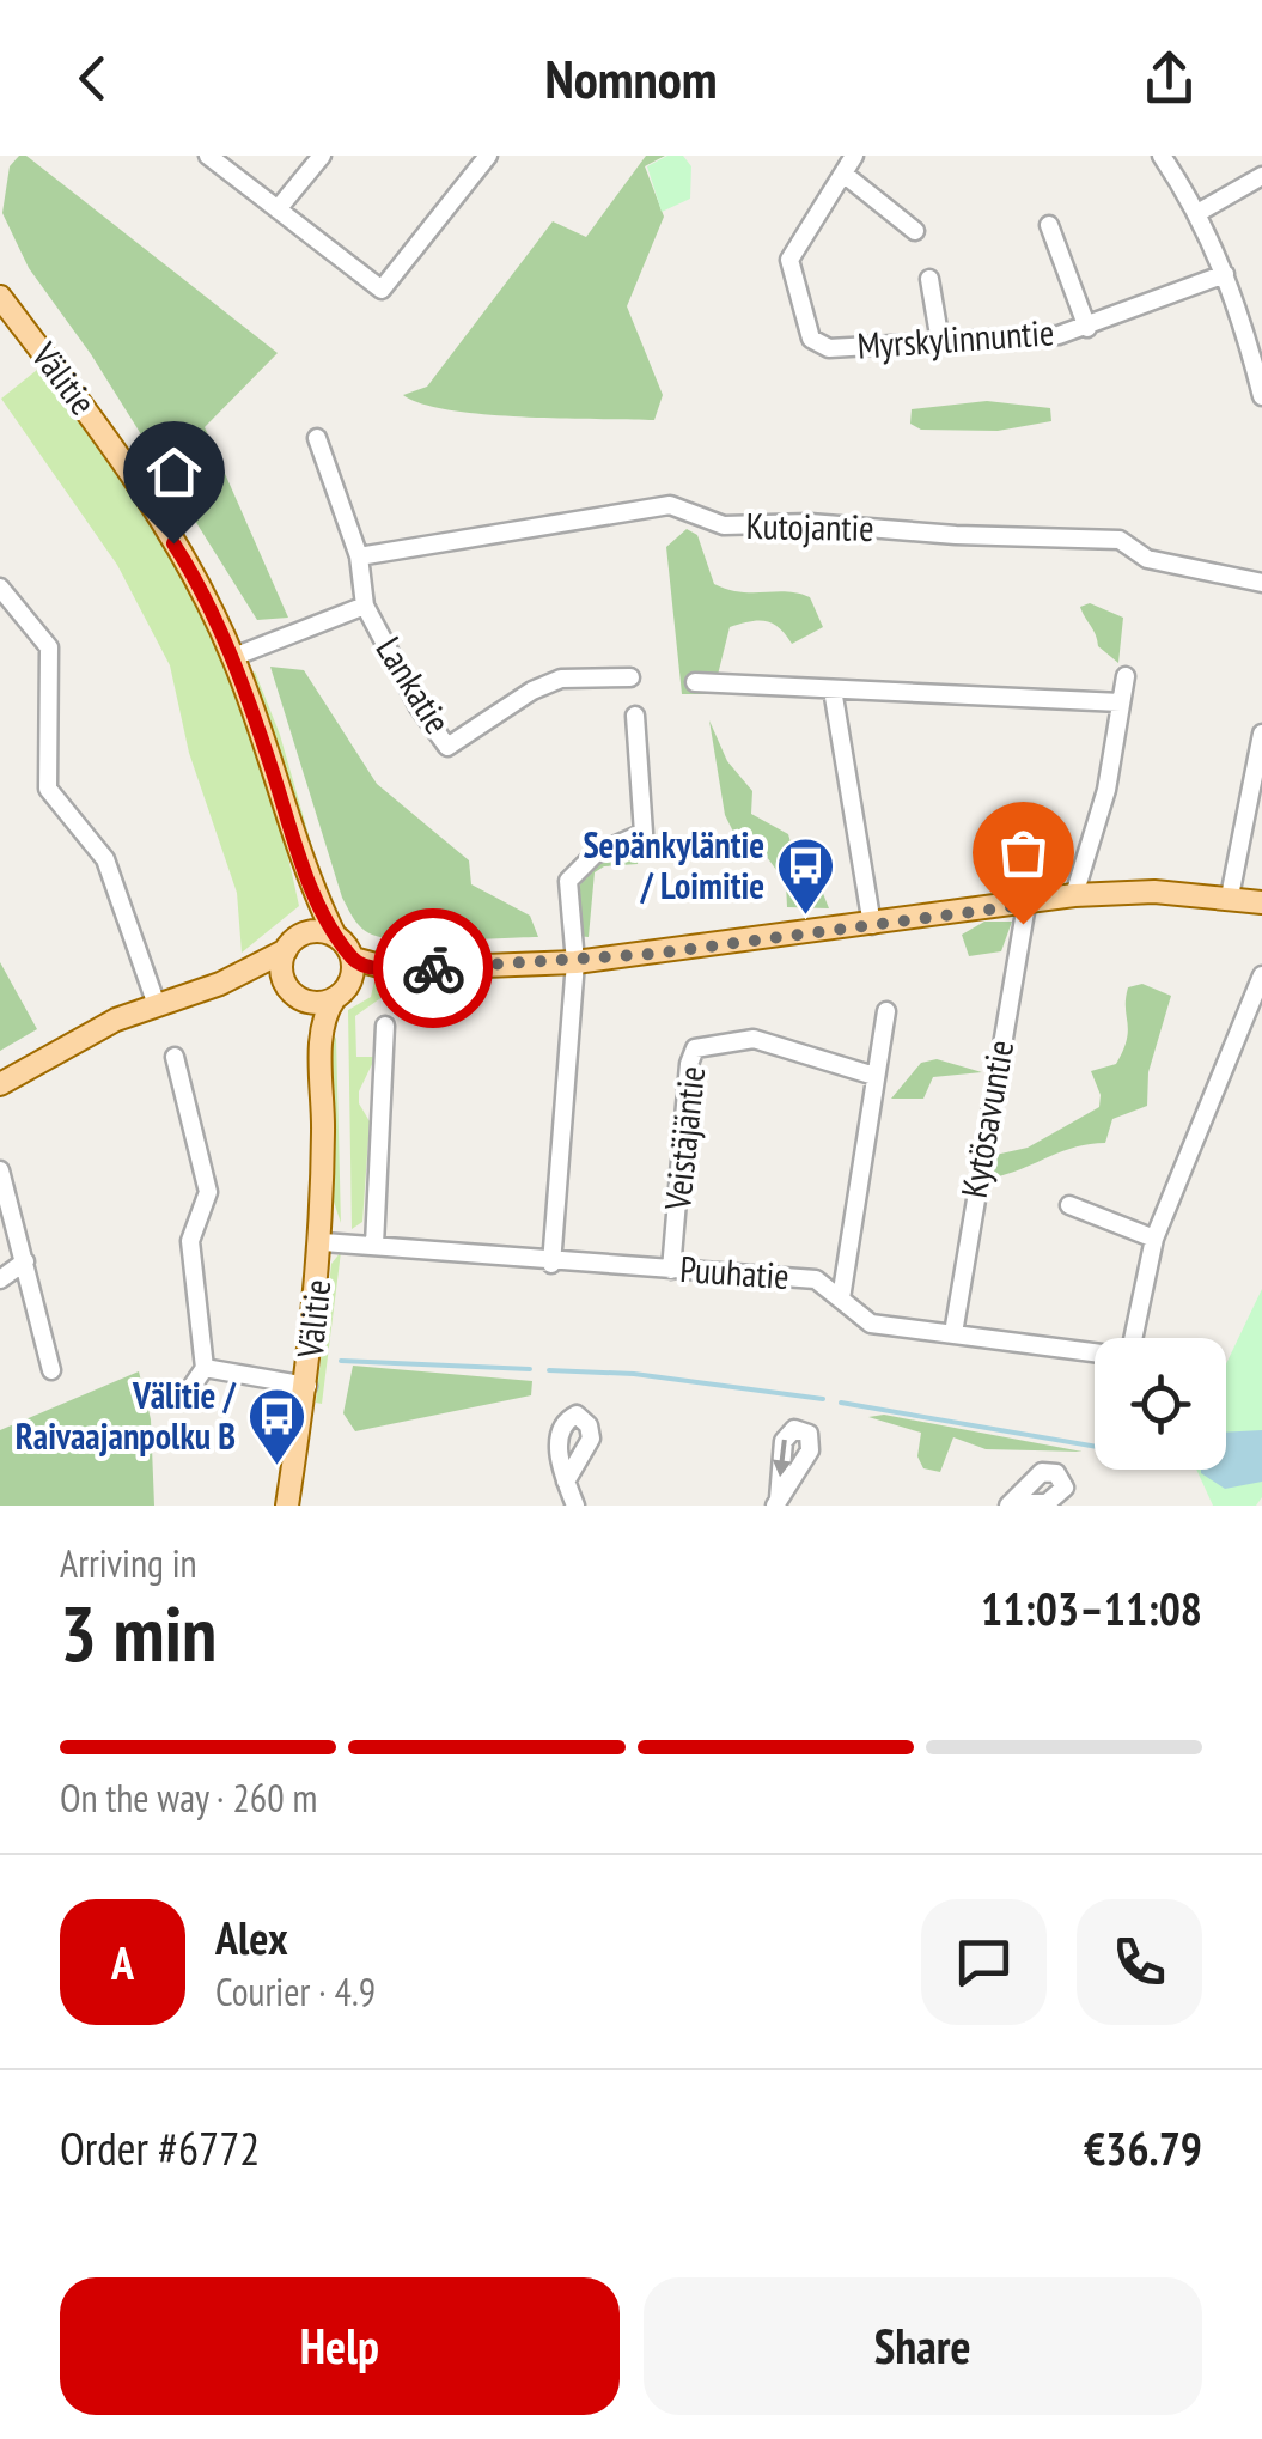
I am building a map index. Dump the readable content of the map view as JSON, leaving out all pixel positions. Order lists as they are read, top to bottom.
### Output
{
  "streets": {
    "main road": ["Välitie"],
    "street": [
      "Myrskylinnuntie",
      "Kutojantie",
      "Lankatie",
      "Kytösavuntie",
      "Veistäjäntie",
      "Puuhatie"
    ]
  },
  "crossings": [
    ["Välitie", "Puuhatie"],
    ["Kutojantie", "Lankatie"],
    ["Kytösavuntie", "Puuhatie"],
    ["Veistäjäntie", "Puuhatie"]
  ],
  "places": {
    "bus stop": ["Sepänkyläntie / Loimitie", "Välitie / Raivaajanpolku B"]
  },
  "page": {
    "header": "Nomnom",
    "heading": ["3 min", "Arriving in", "11:03–11:08"],
    "panel": [
      "Alex",
      "Courier · 4.9",
      "Order #6772",
      "€36.79"
    ],
    "bar": "On the way · 260 m",
    "round": "A",
    "buttons": ["Help", "Share"]
  }
}
